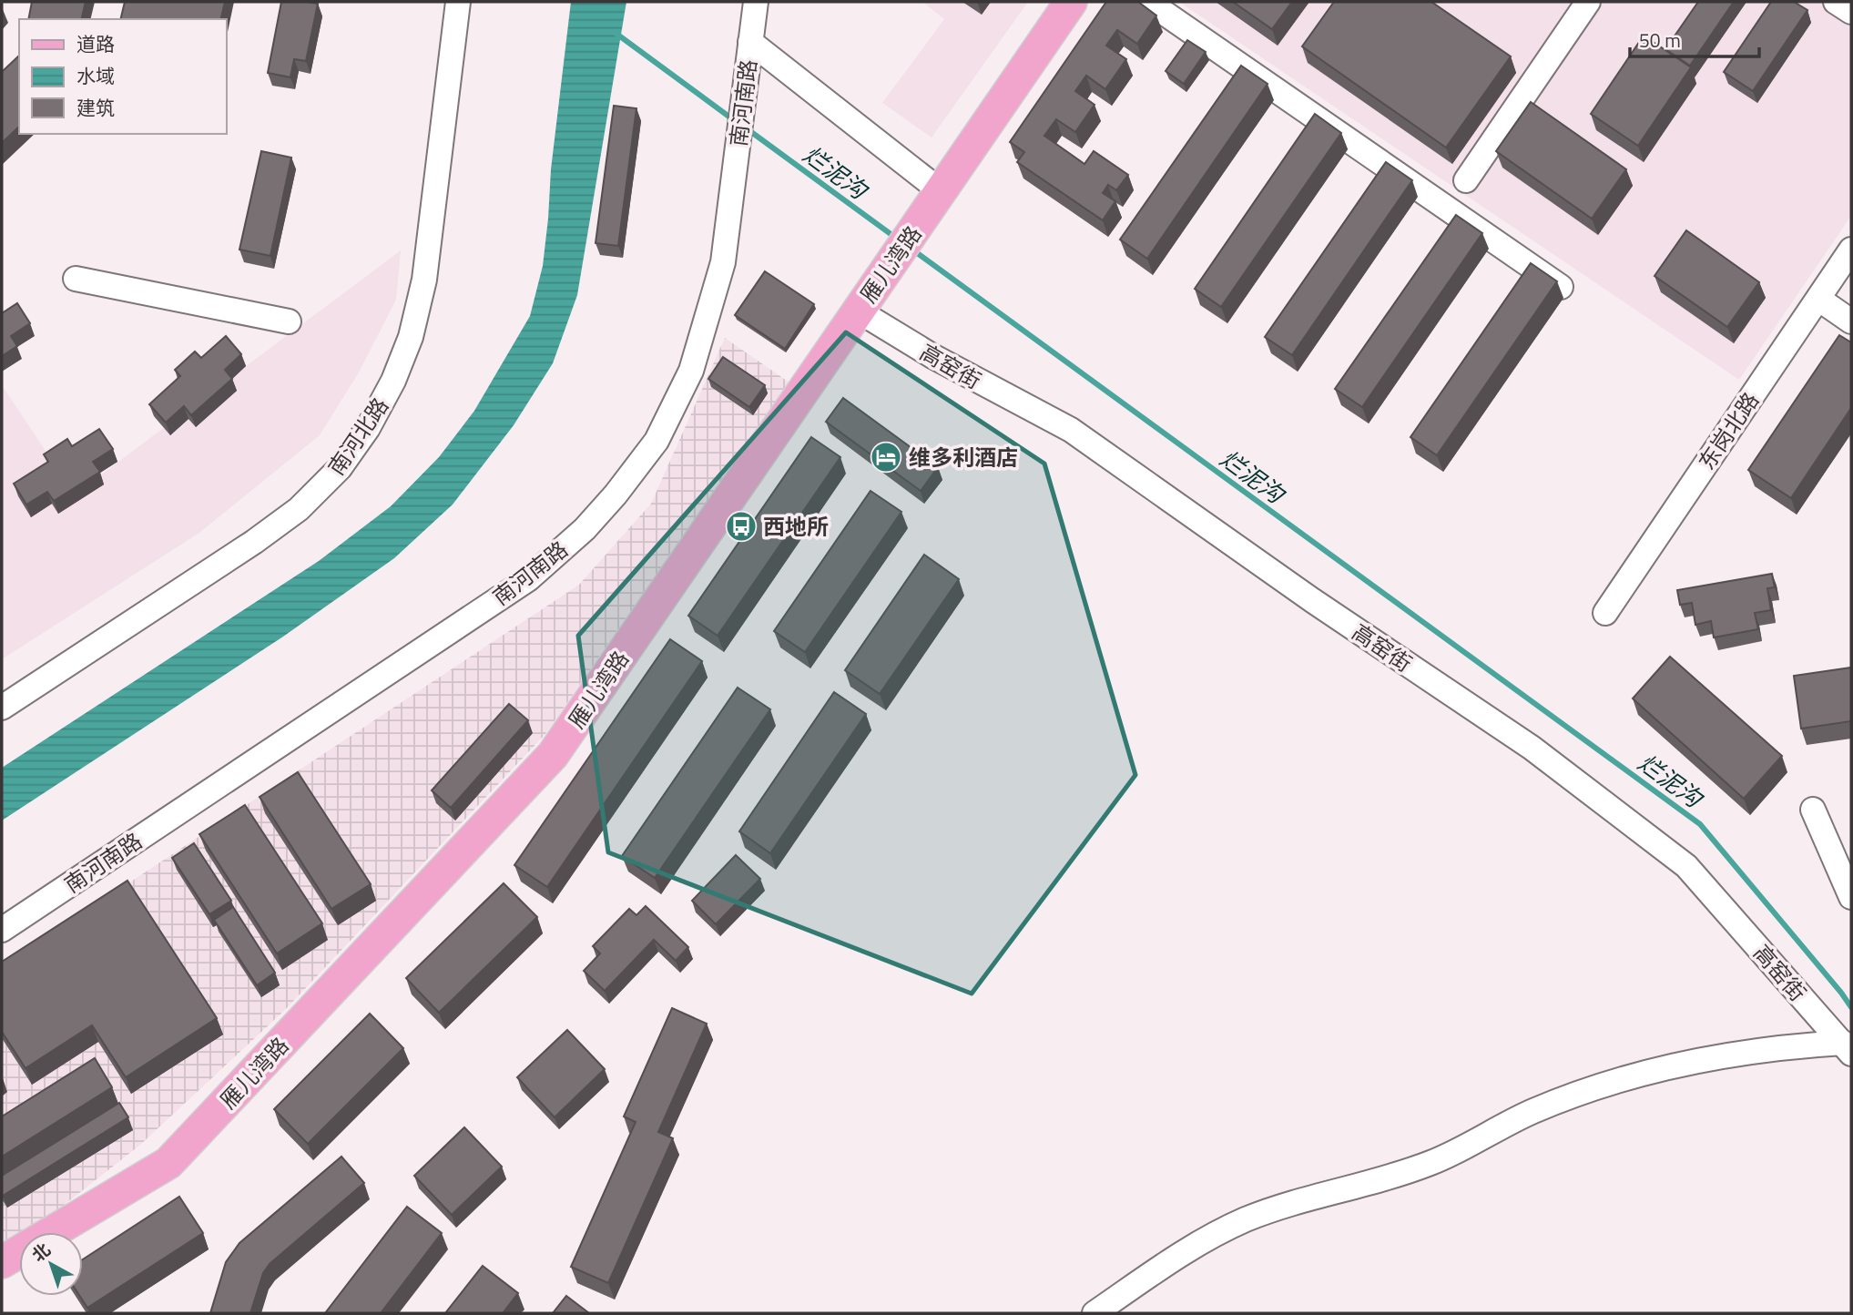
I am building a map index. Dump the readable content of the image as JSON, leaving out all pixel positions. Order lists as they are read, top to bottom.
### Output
{
  "streets": {
    "main road": ["雁儿湾路"],
    "street": [
      "南河南路",
      "高窑街",
      "东岗北路",
      "南河北路"
    ]
  },
  "crossings": [
    ["雁儿湾路", "高窑街"]
  ],
  "water": ["烂泥沟"],
  "places": {
    "hotel": ["维多利酒店"],
    "bus stop": ["西地所"]
  },
  "legend": ["道路", "水域", "建筑"],
  "scale_bar": "50 m",
  "north": "top left"
}
